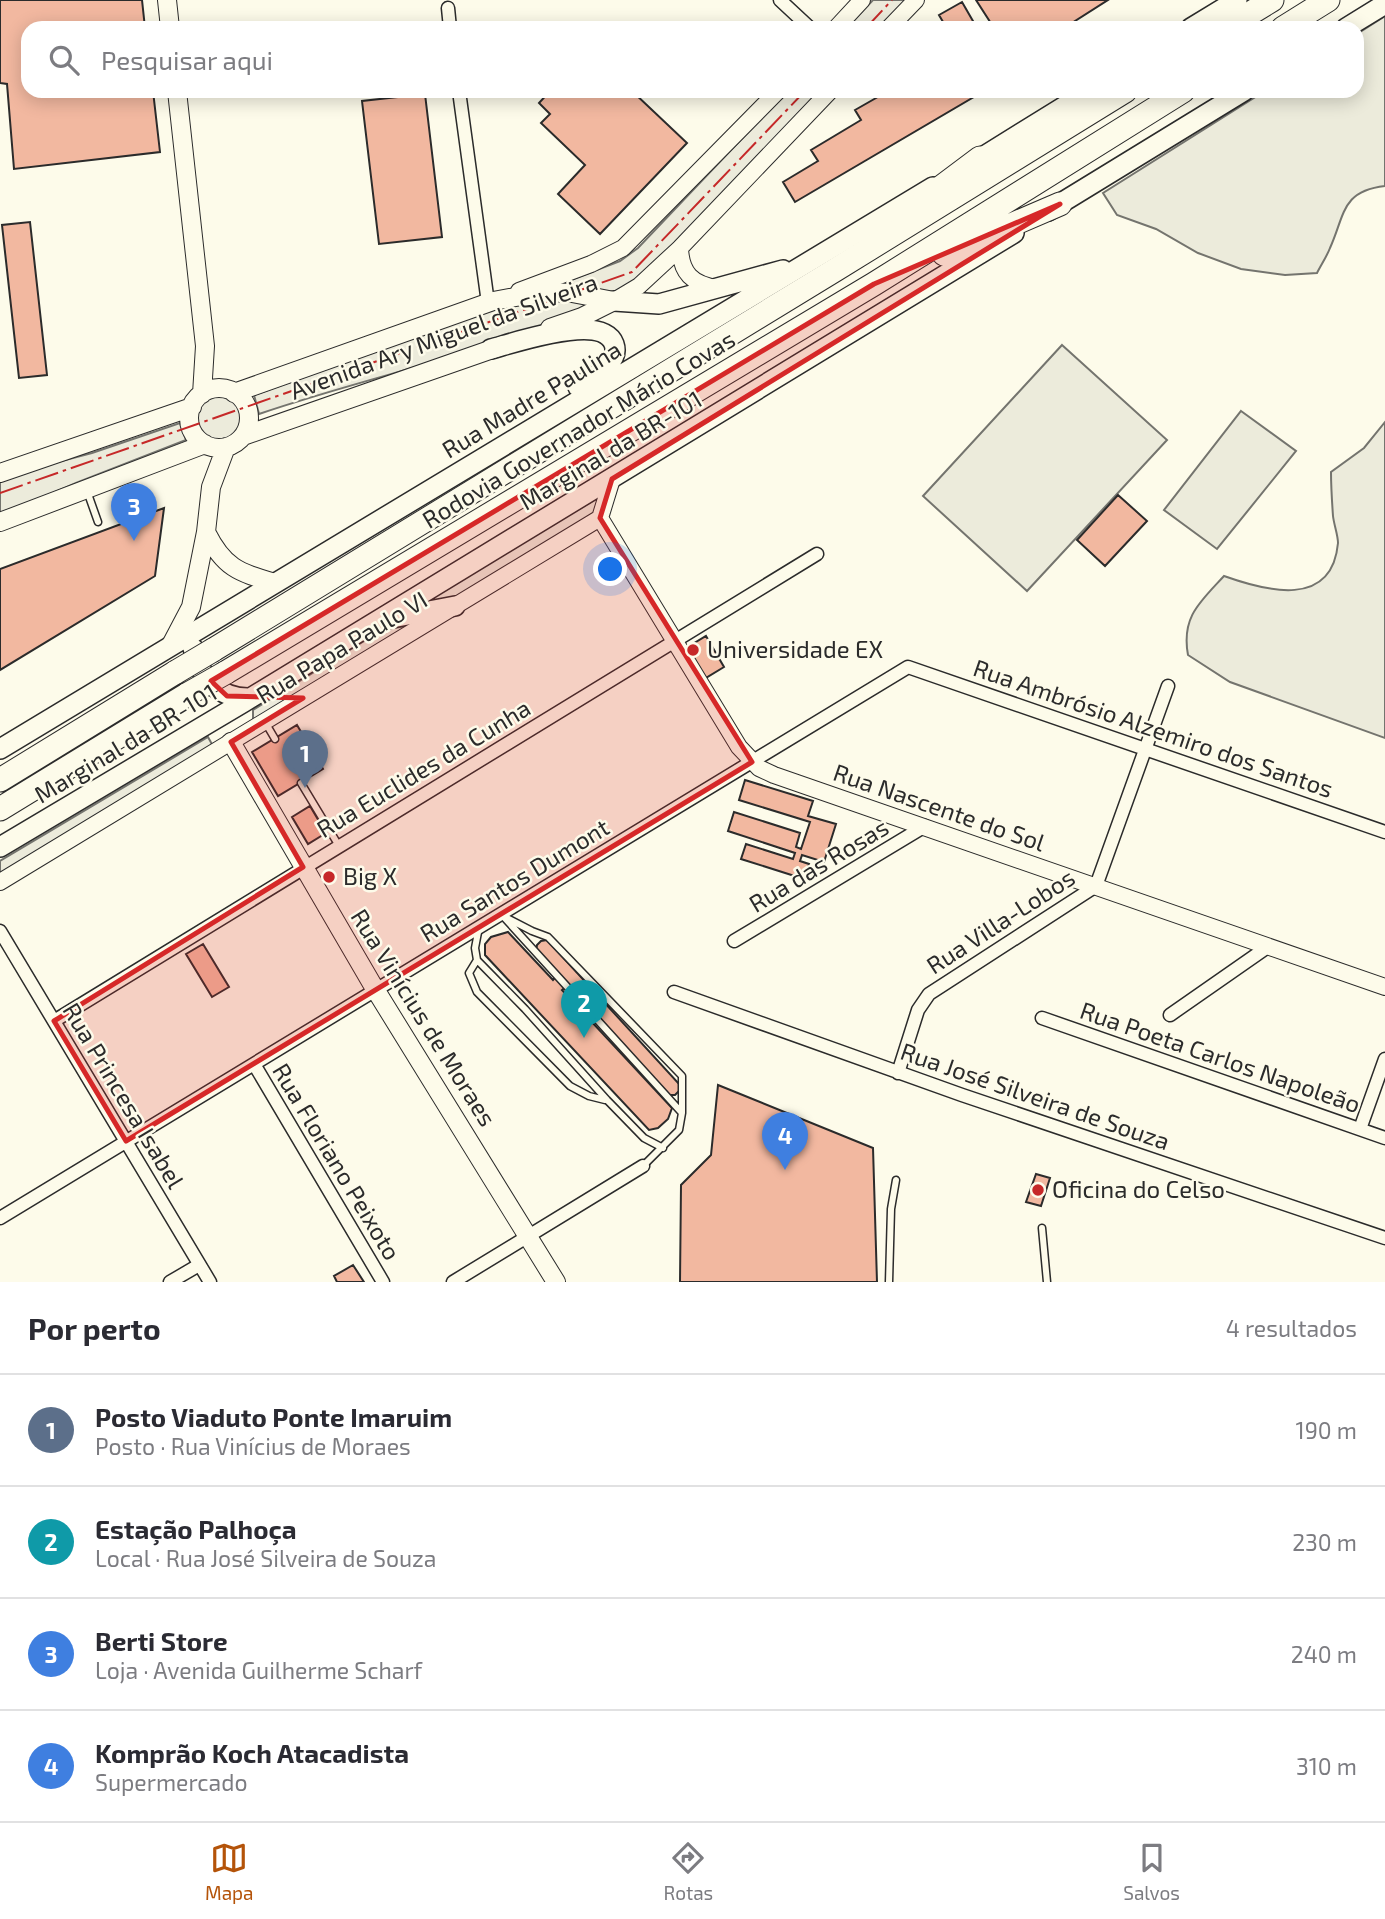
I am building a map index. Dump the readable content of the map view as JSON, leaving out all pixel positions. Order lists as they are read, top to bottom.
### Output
{
  "streets": {
    "highway": ["Rodovia Governador Mário Covas"],
    "main road": [
      "Avenida Ary Miguel da Silveira",
      "Rua Madre Paulina",
      "Marginal da BR-101",
      "Rua Vinícius de Moraes"
    ],
    "street": [
      "Rua Papa Paulo VI",
      "Rua Ambrósio Alzemiro dos Santos",
      "Rua Euclides da Cunha",
      "Rua Nascente do Sol",
      "Rua das Rosas",
      "Rua Santos Dumont",
      "Rua Villa-Lobos",
      "Rua Poeta Carlos Napoleão",
      "Rua Princesa Isabel",
      "Rua José Silveira de Souza",
      "Rua Floriano Peixoto"
    ]
  },
  "crossings": [
    ["Rua Papa Paulo VI", "Rua Nascente do Sol"],
    ["Rua Papa Paulo VI", "Rua Vinícius de Moraes"],
    ["Rua Ambrósio Alzemiro dos Santos", "Rua Santos Dumont"],
    ["Rua Ambrósio Alzemiro dos Santos", "Rua Villa-Lobos"],
    ["Rua Euclides da Cunha", "Rua Nascente do Sol"],
    ["Rua Euclides da Cunha", "Rua Vinícius de Moraes"],
    ["Rua Euclides da Cunha", "Rua Princesa Isabel"],
    ["Rua Nascente do Sol", "Rua das Rosas"],
    ["Rua Nascente do Sol", "Rua Santos Dumont"],
    ["Rua Nascente do Sol", "Rua Villa-Lobos"],
    ["Rua Santos Dumont", "Rua Vinícius de Moraes"],
    ["Rua Santos Dumont", "Rua Princesa Isabel"],
    ["Rua Santos Dumont", "Rua Floriano Peixoto"],
    ["Rua Villa-Lobos", "Rua José Silveira de Souza"]
  ],
  "places": ["Universidade EX", "Big X", "Oficina do Celso"],
  "page": {
    "search": "Pesquisar aqui",
    "pins": [
      "3",
      "1",
      "2",
      "4"
    ],
    "heading": ["Por perto", "4 resultados"],
    "list": [
      {
        "mark": "1",
        "name": "Posto Viaduto Ponte Imaruim",
        "note": "Posto · Rua Vinícius de Moraes",
        "value": "190 m"
      },
      {
        "mark": "2",
        "name": "Estação Palhoça",
        "note": "Local · Rua José Silveira de Souza",
        "value": "230 m"
      },
      {
        "mark": "3",
        "name": "Berti Store",
        "note": "Loja · Avenida Guilherme Scharf",
        "value": "240 m"
      },
      {
        "mark": "4",
        "name": "Komprão Koch Atacadista",
        "note": "Supermercado",
        "value": "310 m"
      }
    ],
    "nav": ["Mapa", "Rotas", "Salvos"]
  }
}
